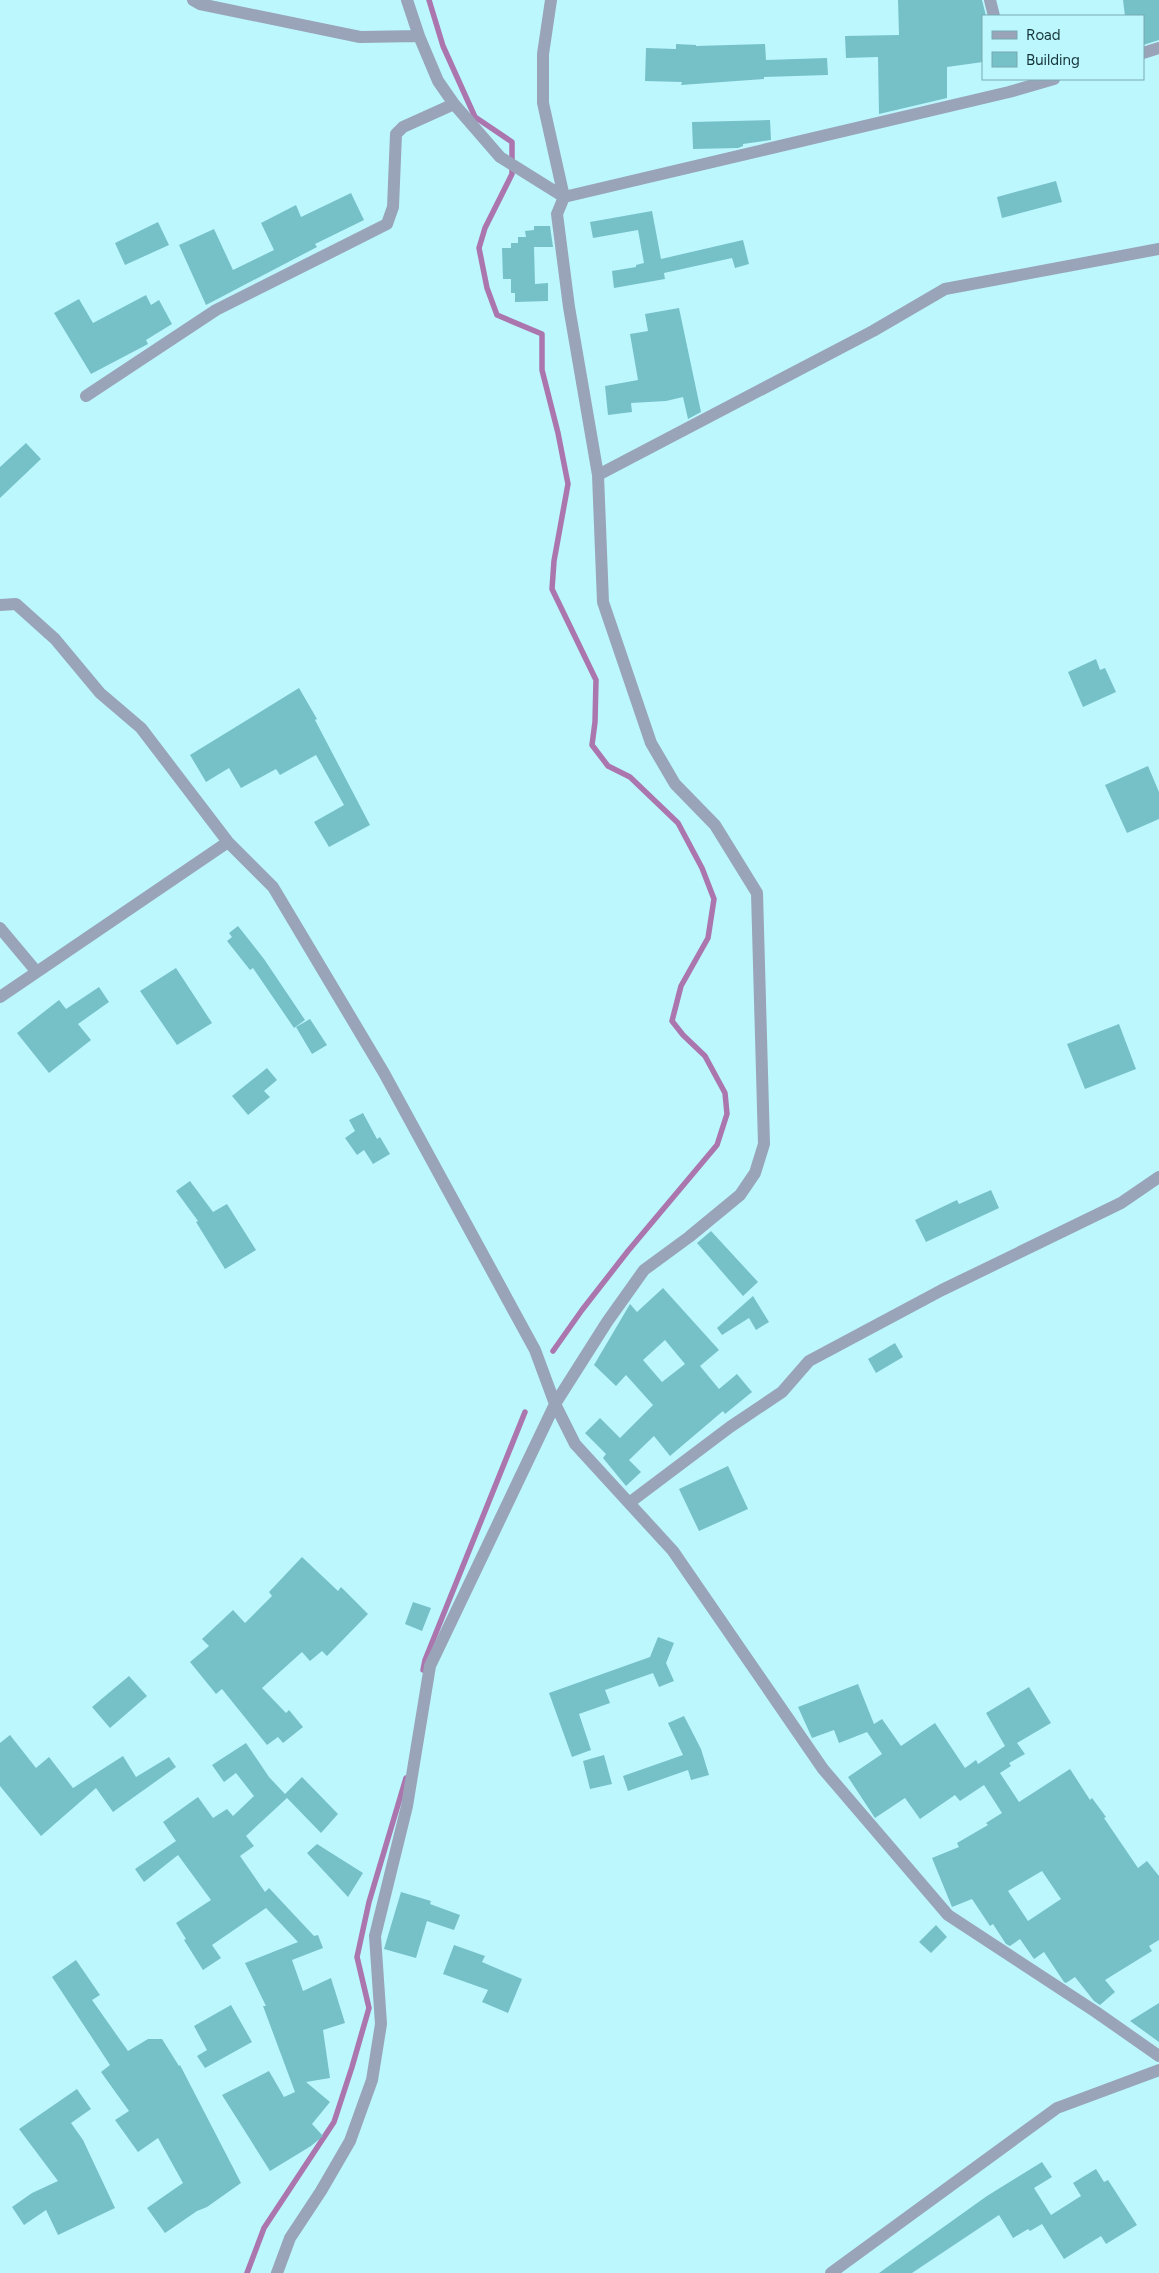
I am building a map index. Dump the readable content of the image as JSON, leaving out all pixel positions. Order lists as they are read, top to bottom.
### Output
{
  "legend": ["Road", "Building"]
}
